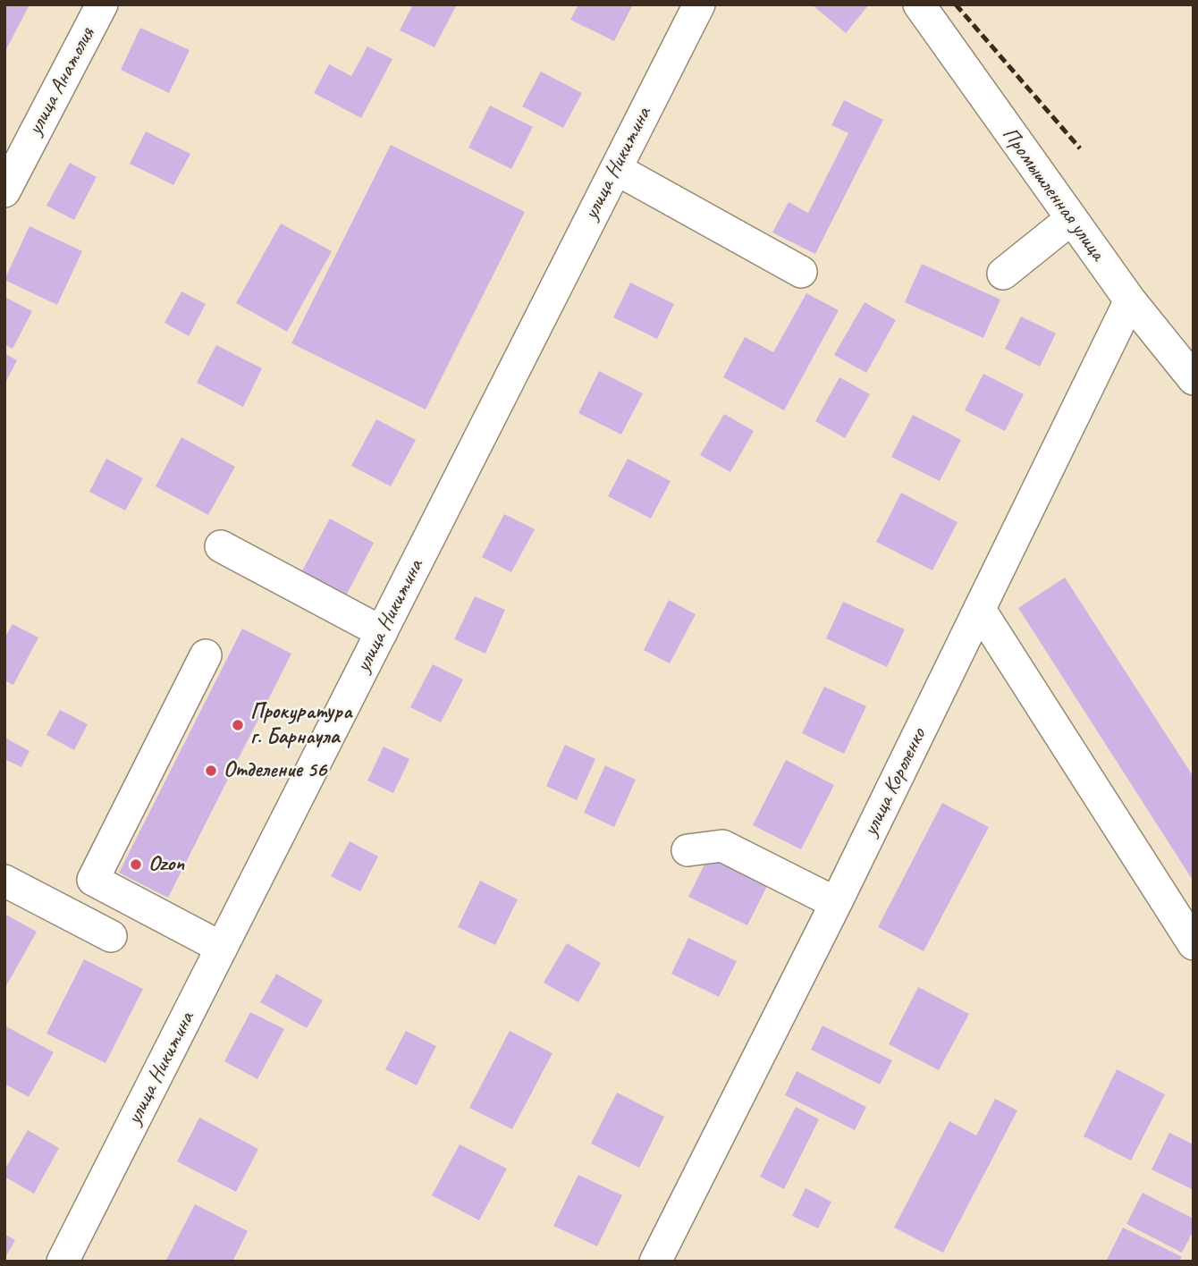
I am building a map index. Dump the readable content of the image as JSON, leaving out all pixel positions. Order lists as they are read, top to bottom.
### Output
{
  "streets": {
    "street": [
      "улица Анатолия",
      "улица Никитина",
      "Промышленная улица",
      "улица Короленко"
    ]
  },
  "crossings": [
    ["Промышленная улица", "улица Короленко"]
  ],
  "places": ["Прокуратура г. Барнаула", "Отделение 56", "Ozon"]
}
